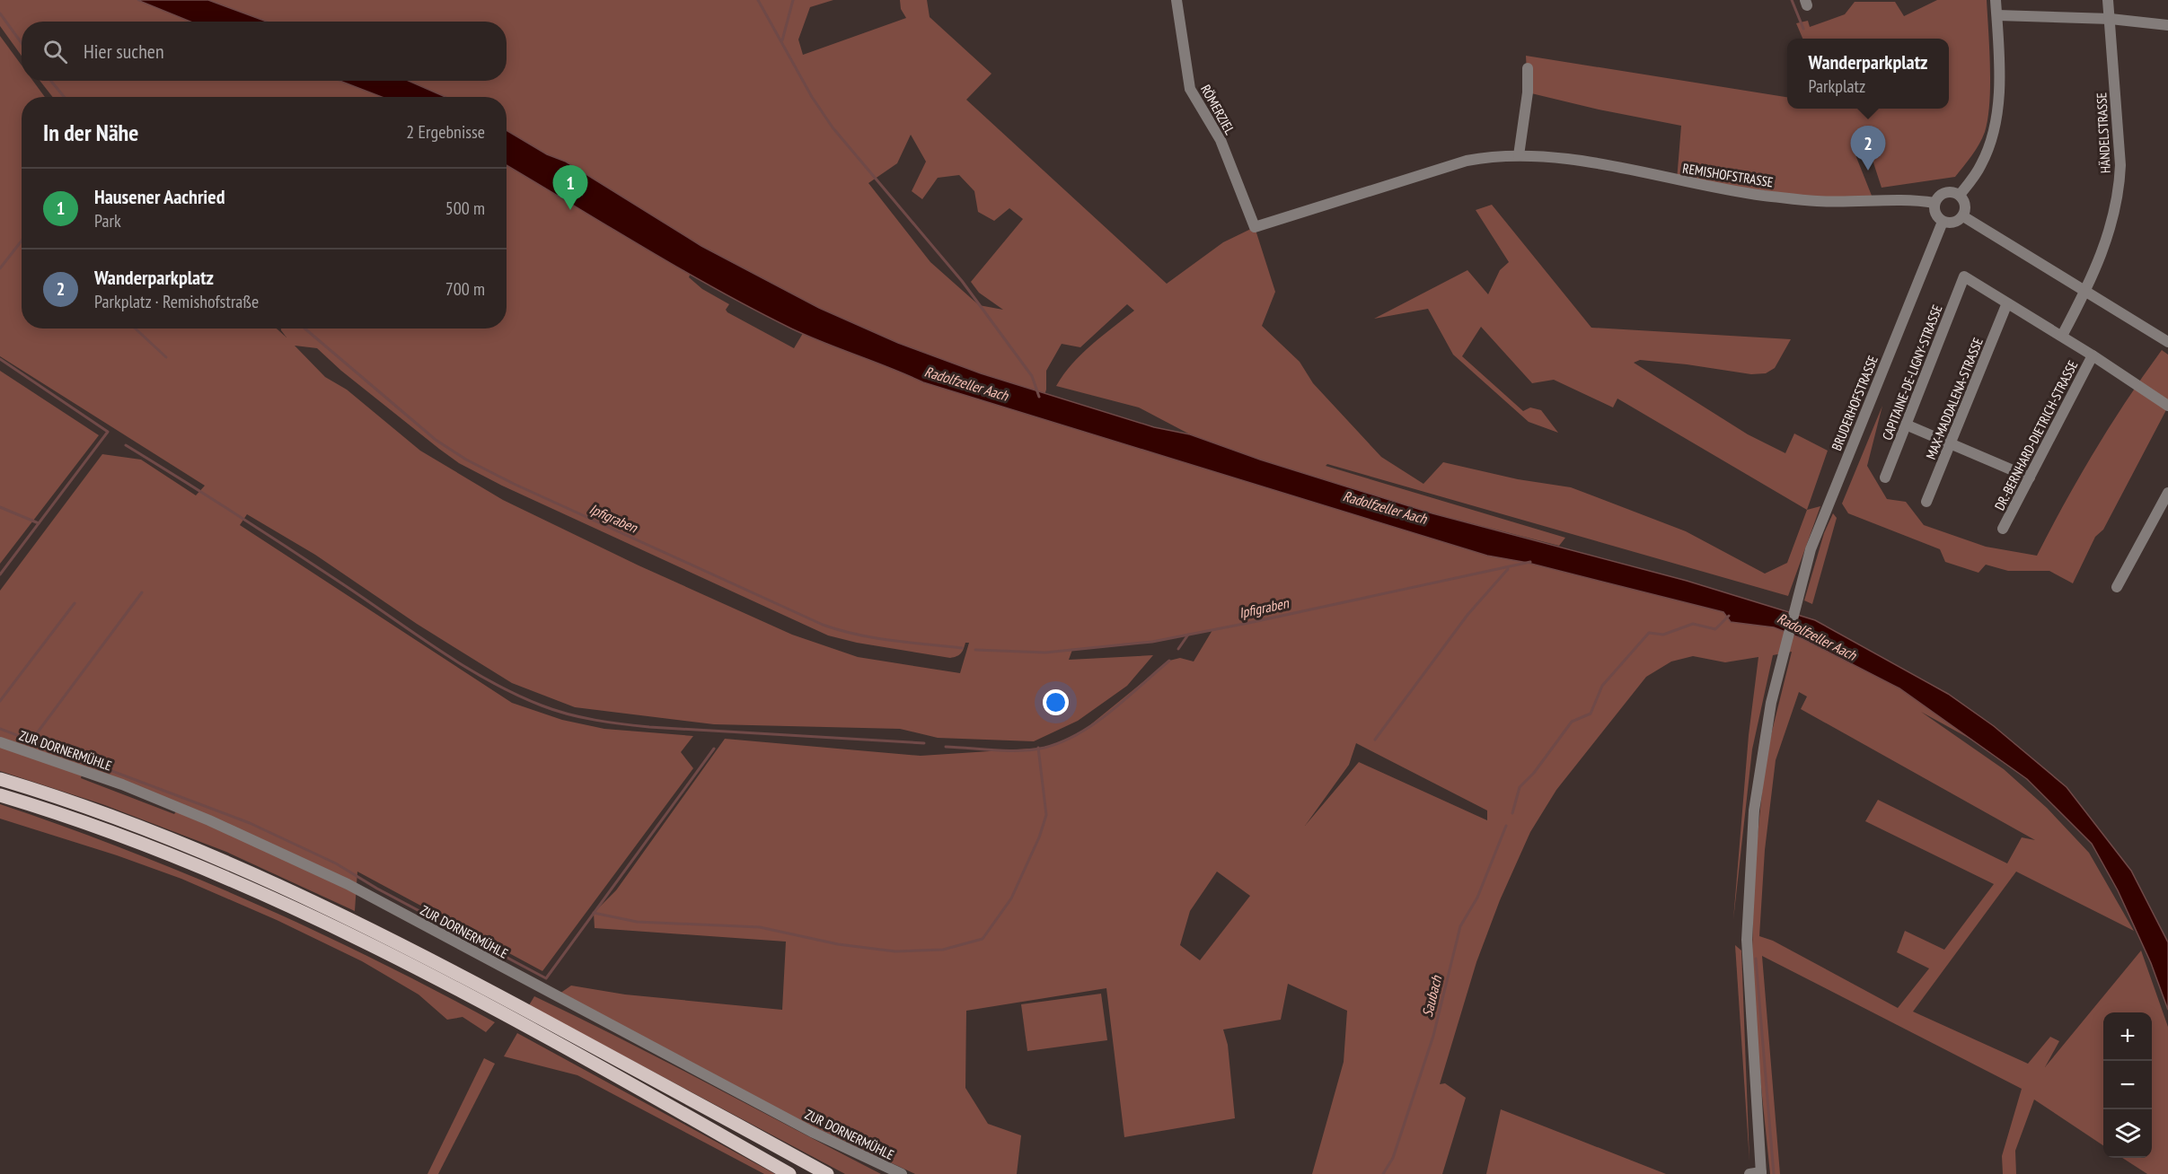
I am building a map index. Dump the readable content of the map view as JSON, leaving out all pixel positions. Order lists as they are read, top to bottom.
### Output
{
  "streets": {
    "street": [
      "RÖMERZIEL",
      "HÄNDELSTRASSE",
      "REMISHOFSTRASSE",
      "CAPITAINE-DE-LIGNY-STRASSE",
      "MAX-MADDALENA-STRASSE",
      "BRUDERHOFSTRASSE",
      "DR.-BERNHARD-DIETRICH-STRASSE",
      "ZUR DORNERMÜHLE"
    ]
  },
  "crossings": [
    ["RÖMERZIEL", "REMISHOFSTRASSE"],
    ["REMISHOFSTRASSE", "BRUDERHOFSTRASSE"],
    ["CAPITAINE-DE-LIGNY-STRASSE", "MAX-MADDALENA-STRASSE"]
  ],
  "water": ["Radolfzeller Aach", "Ipfigraben", "Saubach"],
  "page": {
    "search": "Hier suchen",
    "popup": ["Wanderparkplatz", "Parkplatz"],
    "heading": ["In der Nähe", "2 Ergebnisse"],
    "pins": ["2", "1"],
    "list": [
      {
        "mark": "1",
        "name": "Hausener Aachried",
        "note": "Park",
        "value": "500 m"
      },
      {
        "mark": "2",
        "name": "Wanderparkplatz",
        "note": "Parkplatz · Remishofstraße",
        "value": "700 m"
      }
    ],
    "map_buttons": ["+", "−"]
  }
}
